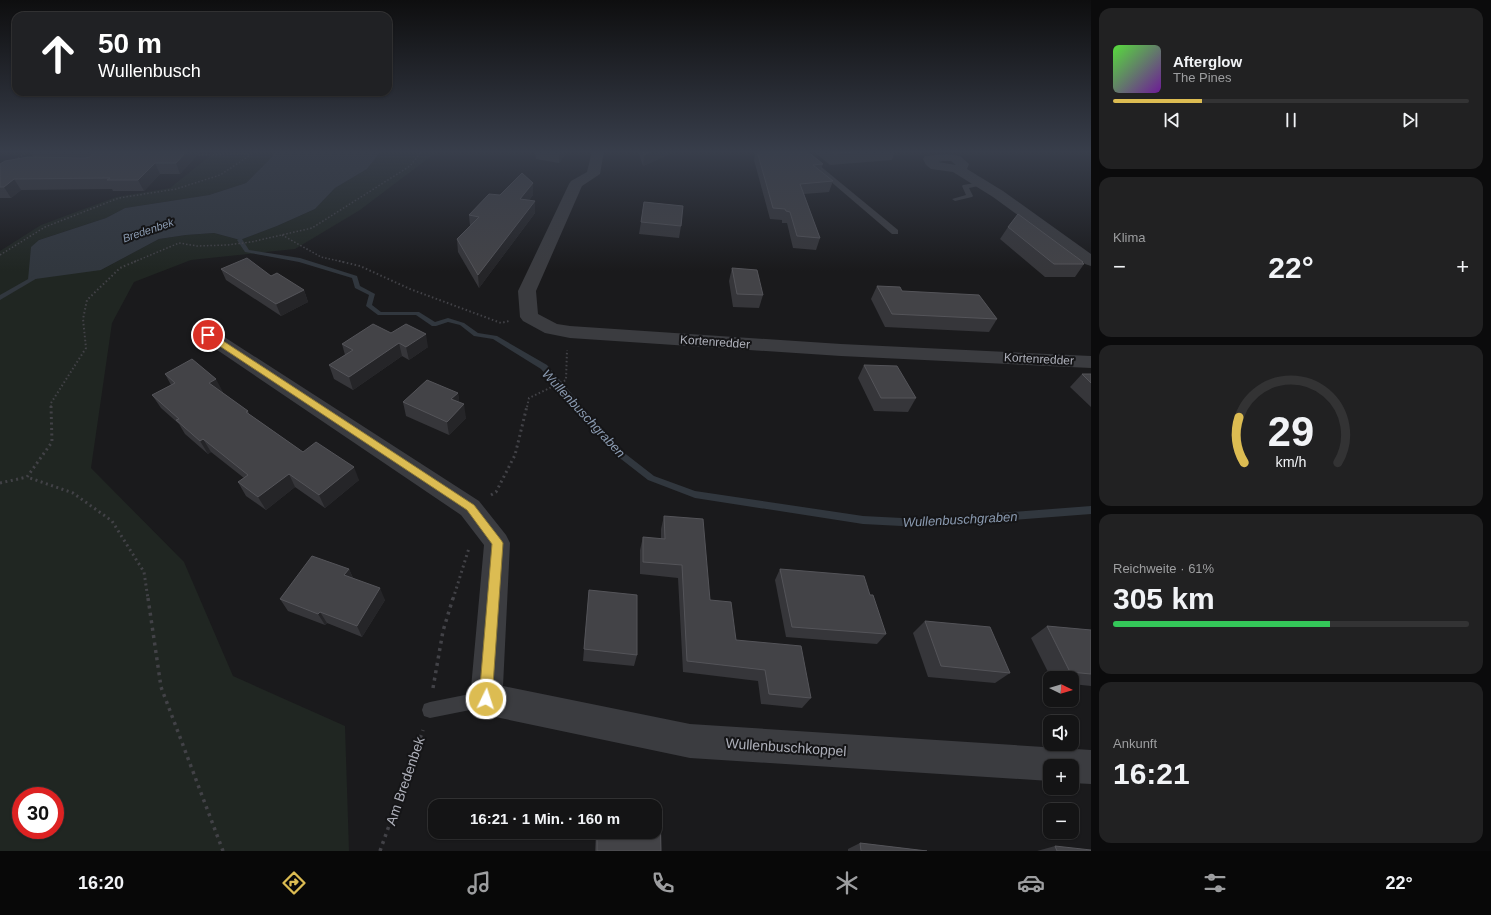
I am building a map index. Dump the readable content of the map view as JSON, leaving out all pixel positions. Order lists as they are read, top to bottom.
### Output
{
  "streets": {
    "street": ["Kortenredder", "Wullenbuschkoppel"],
    "path": ["Am Bredenbek"]
  },
  "water": ["Bredenbek", "Wullenbuschgraben"],
  "north": "right",
  "page": {
    "turn": ["50 m", "Wullenbusch"],
    "song": ["Afterglow", "The Pines"],
    "tile": [
      "Klima",
      ["Reichweite · 61%", "305 km"],
      ["Ankunft", "16:21"]
    ],
    "heat": ["−", "22°", "+"],
    "map_buttons": ["+", "−"],
    "limit": "30",
    "trip": "16:21 · 1 Min. · 160 m",
    "tabs": ["16:20", "22°"],
    "gauge": ["29", "km/h"]
  }
}
